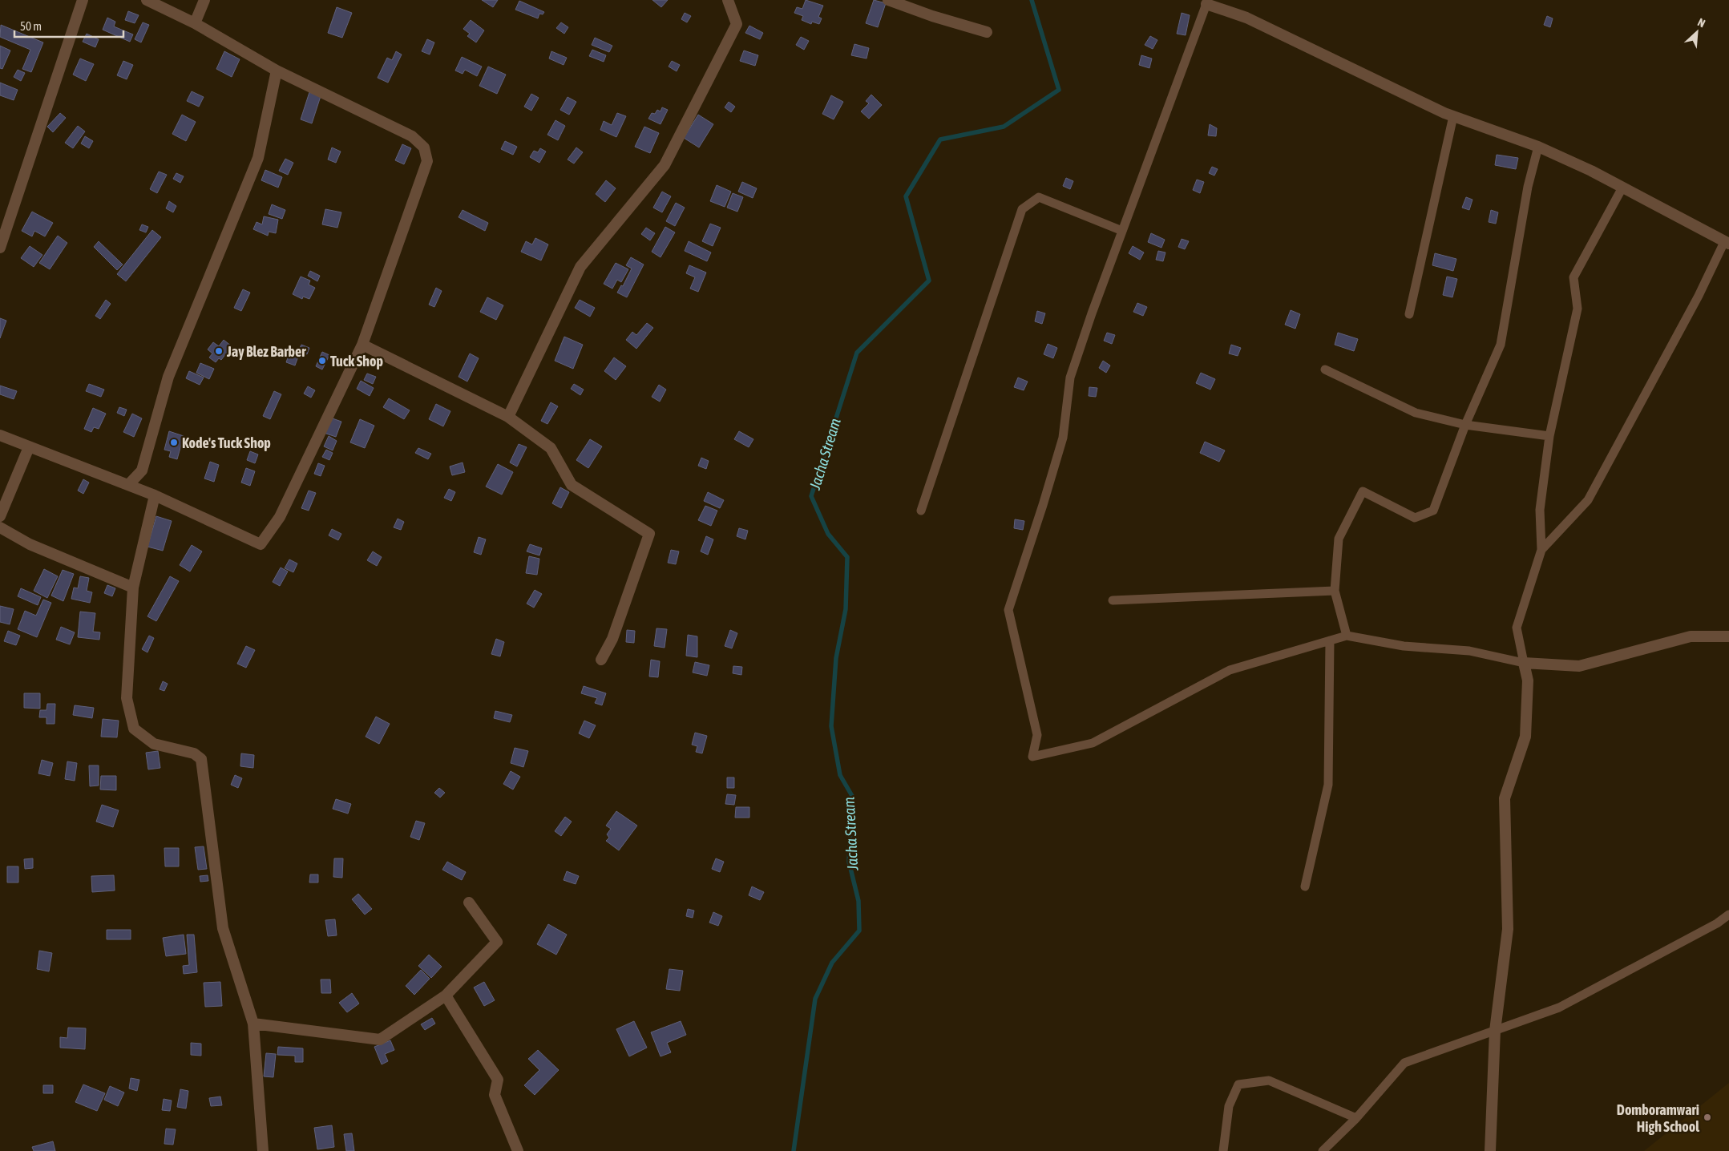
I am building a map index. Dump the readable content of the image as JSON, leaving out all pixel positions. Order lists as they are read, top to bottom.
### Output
{
  "water": ["Jacha Stream"],
  "places": [
    "Jay Blez Barber",
    "Tuck Shop",
    "Kode's Tuck Shop",
    "Domboramwari High School"
  ],
  "scale_bar": "50 m",
  "north": "top right"
}
